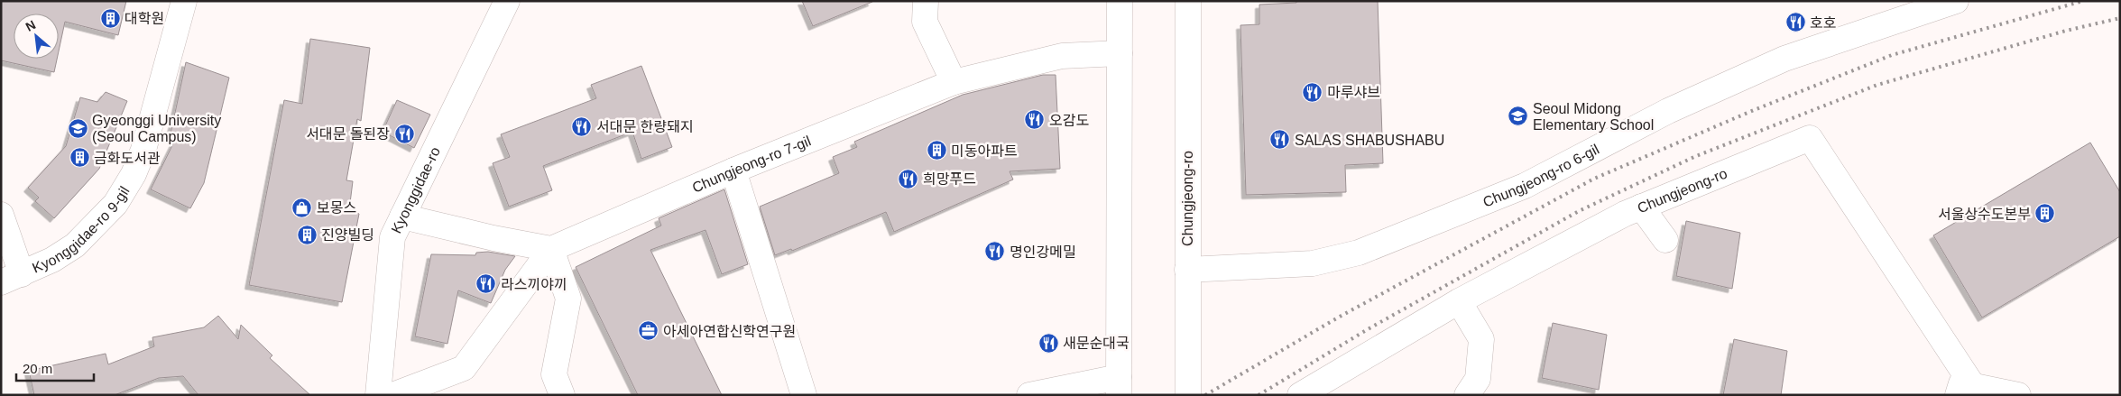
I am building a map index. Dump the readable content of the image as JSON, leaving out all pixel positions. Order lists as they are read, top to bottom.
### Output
{
  "streets": {
    "street": [
      "Chungjeong-ro 7-gil",
      "Chungjeong-ro 6-gil",
      "Kyonggidae-ro",
      "Chungjeong-ro",
      "Kyonggidae-ro 9-gil"
    ]
  },
  "crossings": [
    ["Chungjeong-ro 6-gil", "Chungjeong-ro"]
  ],
  "places": {
    "building": [
      "대학원",
      "미동아파트",
      "금화도서관",
      "서울상수도본부",
      "진양빌딩"
    ],
    "restaurant": [
      "호호",
      "마루샤브",
      "오감도",
      "서대문 한량돼지",
      "서대문 돌된장",
      "SALAS SHABUSHABU",
      "희망푸드",
      "명인강메밀",
      "라스끼야끼",
      "새문순대국"
    ],
    "school or university": ["Seoul Midong Elementary School", "Gyeonggi University (Seoul Campus)"],
    "shop": ["보몽스"],
    "office": ["아세아연합신학연구원"]
  },
  "scale_bar": "20 m",
  "north": "top left"
}
